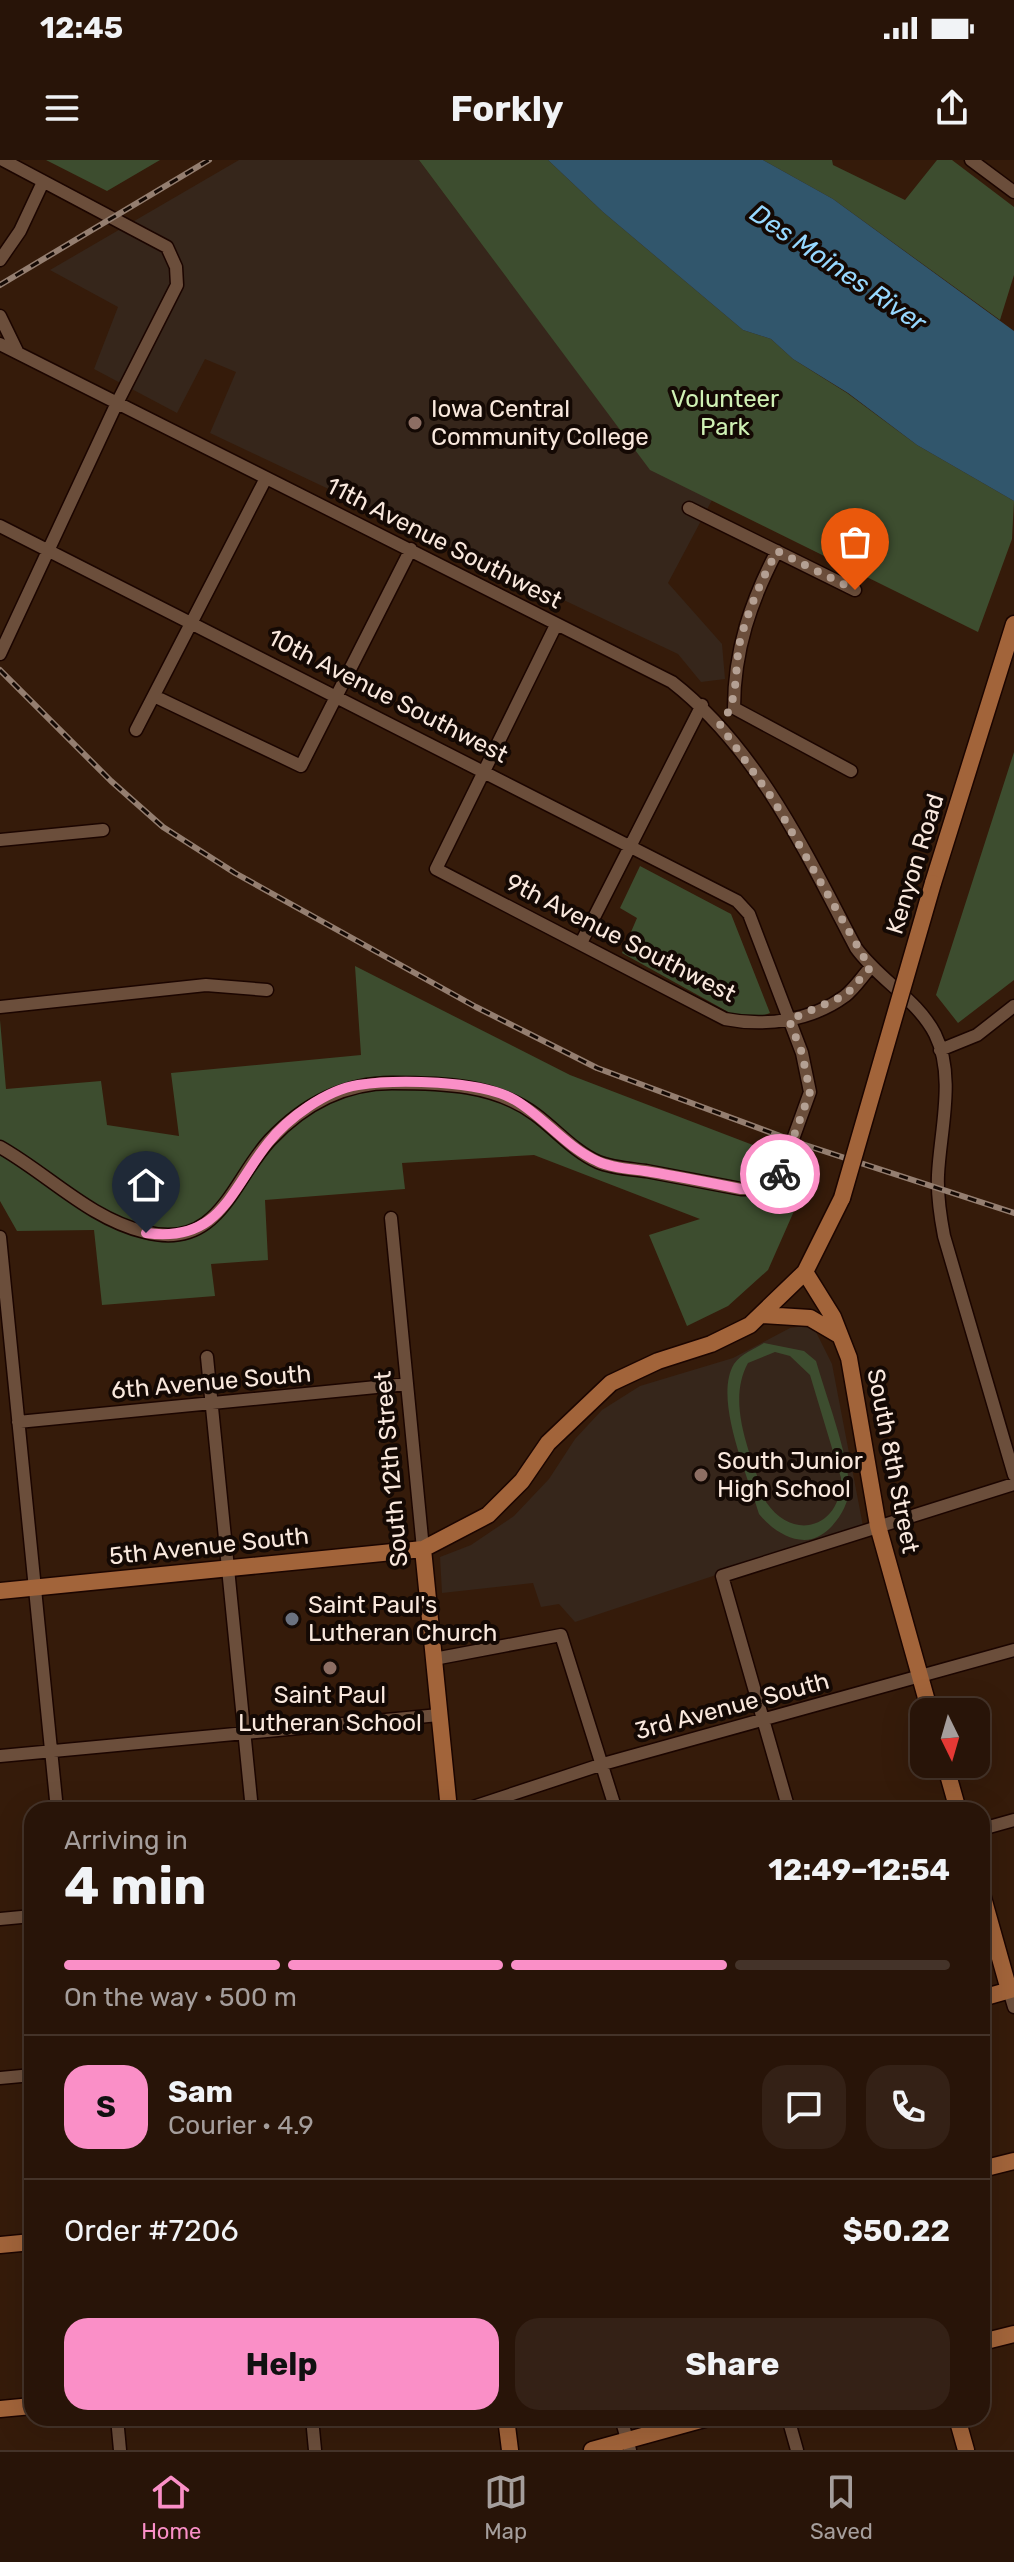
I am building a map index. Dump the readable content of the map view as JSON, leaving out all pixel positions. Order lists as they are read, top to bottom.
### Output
{
  "streets": {
    "main road": [
      "Kenyon Road",
      "South 8th Street",
      "South 12th Street",
      "5th Avenue South"
    ],
    "street": [
      "11th Avenue Southwest",
      "10th Avenue Southwest",
      "9th Avenue Southwest",
      "6th Avenue South",
      "3rd Avenue South"
    ]
  },
  "crossings": [
    ["11th Avenue Southwest", "9th Avenue Southwest"],
    ["10th Avenue Southwest", "9th Avenue Southwest"],
    ["Kenyon Road", "South 8th Street"],
    ["Kenyon Road", "South 12th Street"],
    ["Kenyon Road", "5th Avenue South"],
    ["6th Avenue South", "South 12th Street"],
    ["South 8th Street", "3rd Avenue South"],
    ["South 12th Street", "5th Avenue South"]
  ],
  "water": ["Des Moines River"],
  "parks": ["Volunteer Park"],
  "places": [
    "Iowa Central Community College",
    "South Junior High School",
    "Saint Paul's Lutheran Church",
    "Saint Paul Lutheran School"
  ],
  "north": "bottom",
  "page": {
    "status": "12:45",
    "header": "Forkly",
    "heading": ["4 min", "Arriving in", "12:49–12:54"],
    "panel": [
      "Sam",
      "Courier · 4.9",
      "Order #7206",
      "$50.22"
    ],
    "bar": "On the way · 500 m",
    "round": "S",
    "buttons": ["Help", "Share"],
    "tabs": ["Home", "Map", "Saved"]
  }
}
